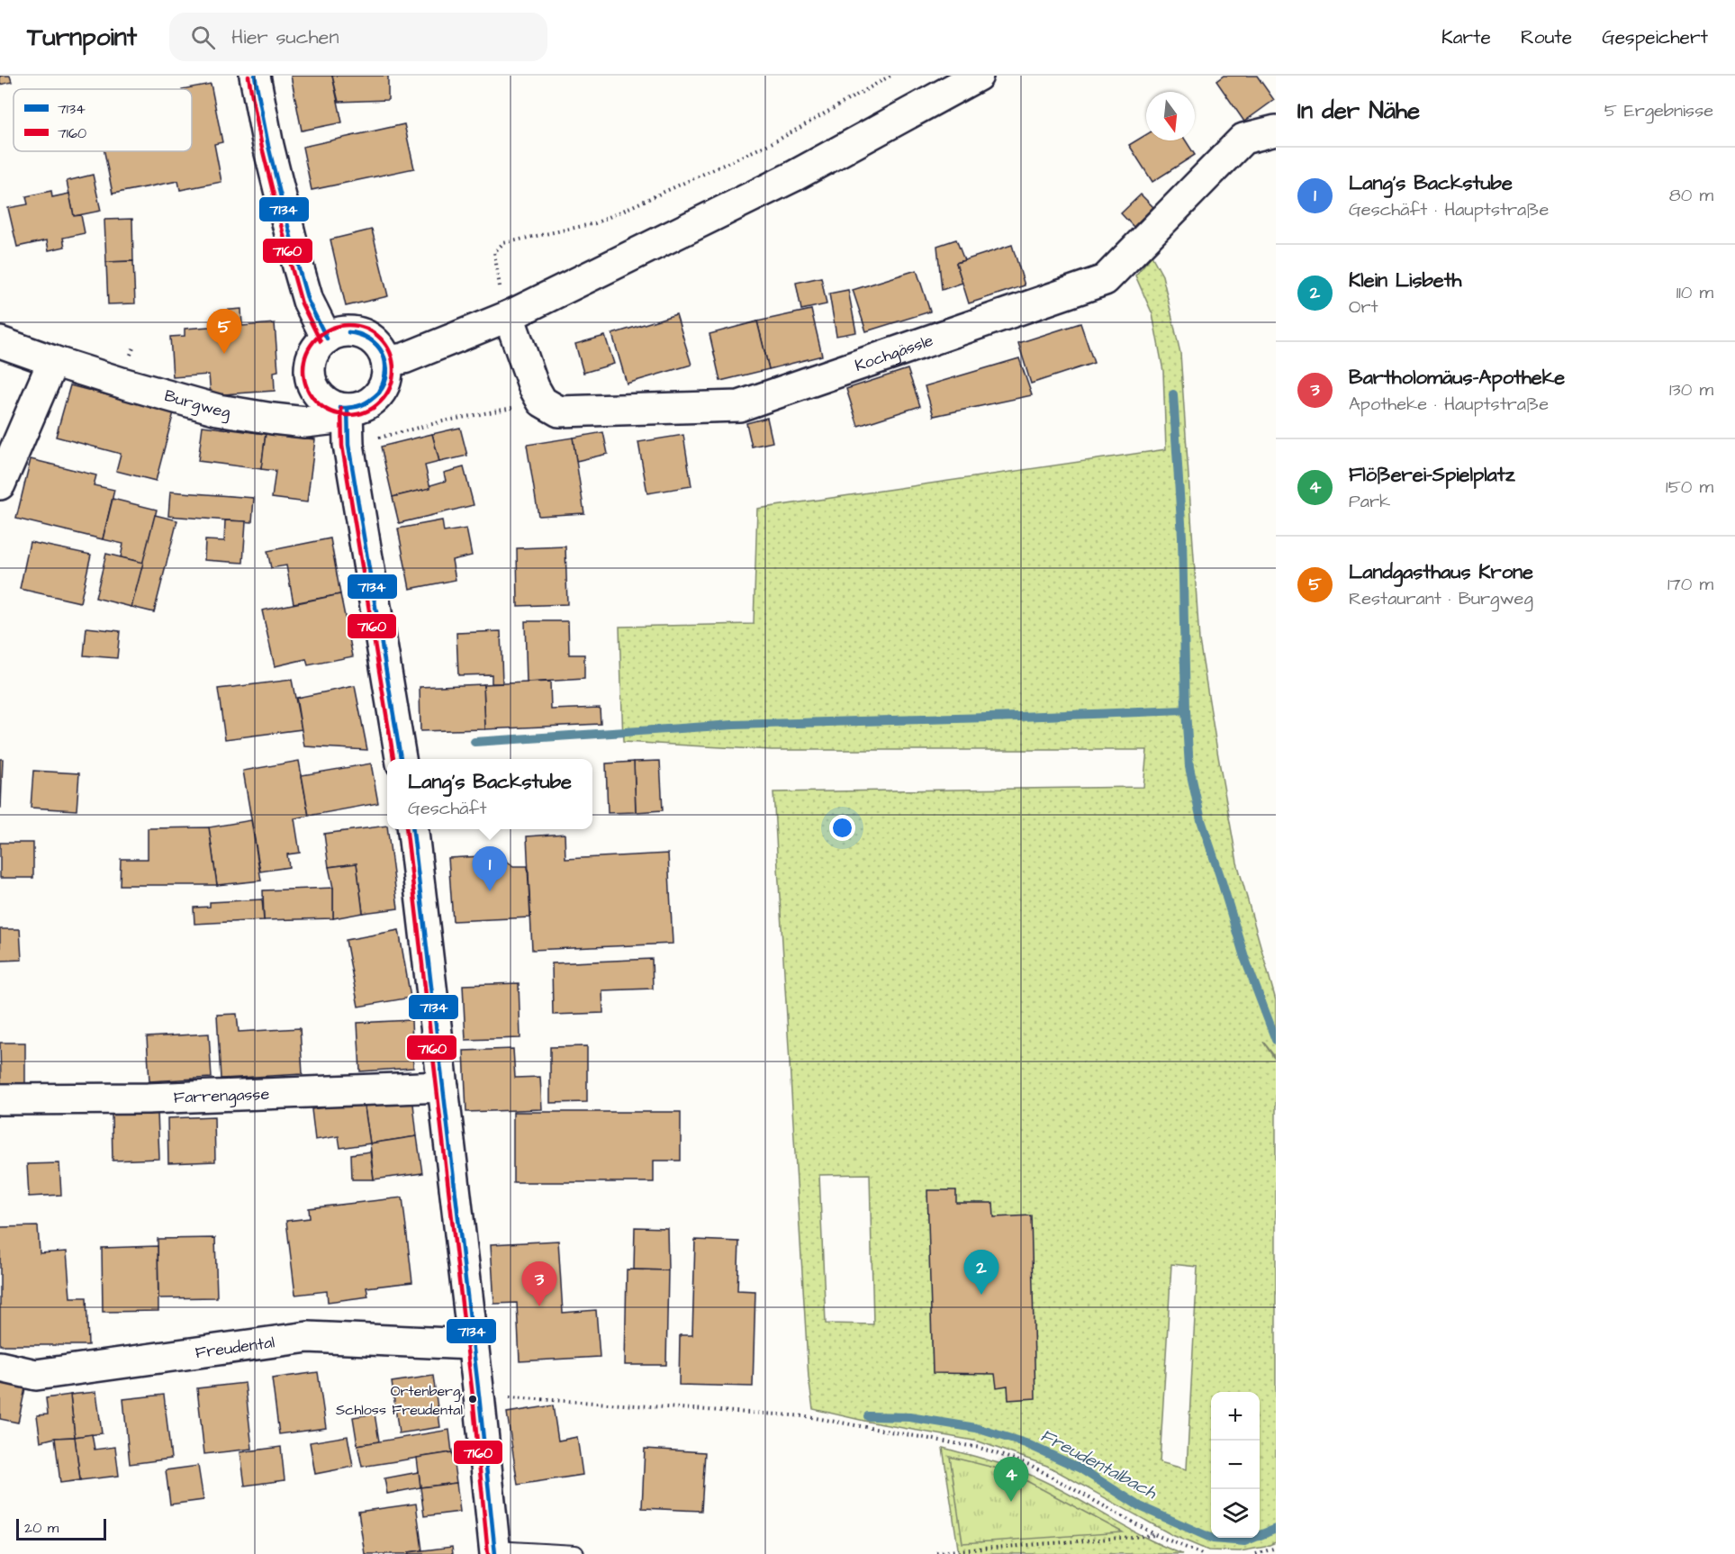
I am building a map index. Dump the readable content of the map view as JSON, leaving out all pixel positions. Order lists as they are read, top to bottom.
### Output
{
  "streets": {
    "street": [
      "Kochgässle",
      "Burgweg",
      "Farrengasse",
      "Freudental"
    ]
  },
  "water": ["Freudentalbach"],
  "places": ["Ortenberg, Schloss Freudental"],
  "lines": ["transit line 7134", "transit line 7160"],
  "legend": ["7134", "7160"],
  "scale_bar": "20 m",
  "north": "bottom",
  "page": {
    "header": "Turnpoint",
    "search": "Hier suchen",
    "nav": ["Karte", "Route", "Gespeichert"],
    "heading": ["In der Nähe", "5 Ergebnisse"],
    "list": [
      {
        "mark": "1",
        "name": "Lang's Backstube",
        "note": "Geschäft · Hauptstraße",
        "value": "80 m"
      },
      {
        "mark": "2",
        "name": "Klein Lisbeth",
        "note": "Ort",
        "value": "110 m"
      },
      {
        "mark": "3",
        "name": "Bartholomäus-Apotheke",
        "note": "Apotheke · Hauptstraße",
        "value": "130 m"
      },
      {
        "mark": "4",
        "name": "Flößerei-Spielplatz",
        "note": "Park",
        "value": "150 m"
      },
      {
        "mark": "5",
        "name": "Landgasthaus Krone",
        "note": "Restaurant · Burgweg",
        "value": "170 m"
      }
    ],
    "pins": [
      "5",
      "1",
      "2",
      "3",
      "4"
    ],
    "popup": ["Lang's Backstube", "Geschäft"],
    "map_buttons": ["+", "−"],
    "scale": "20 m"
  }
}
